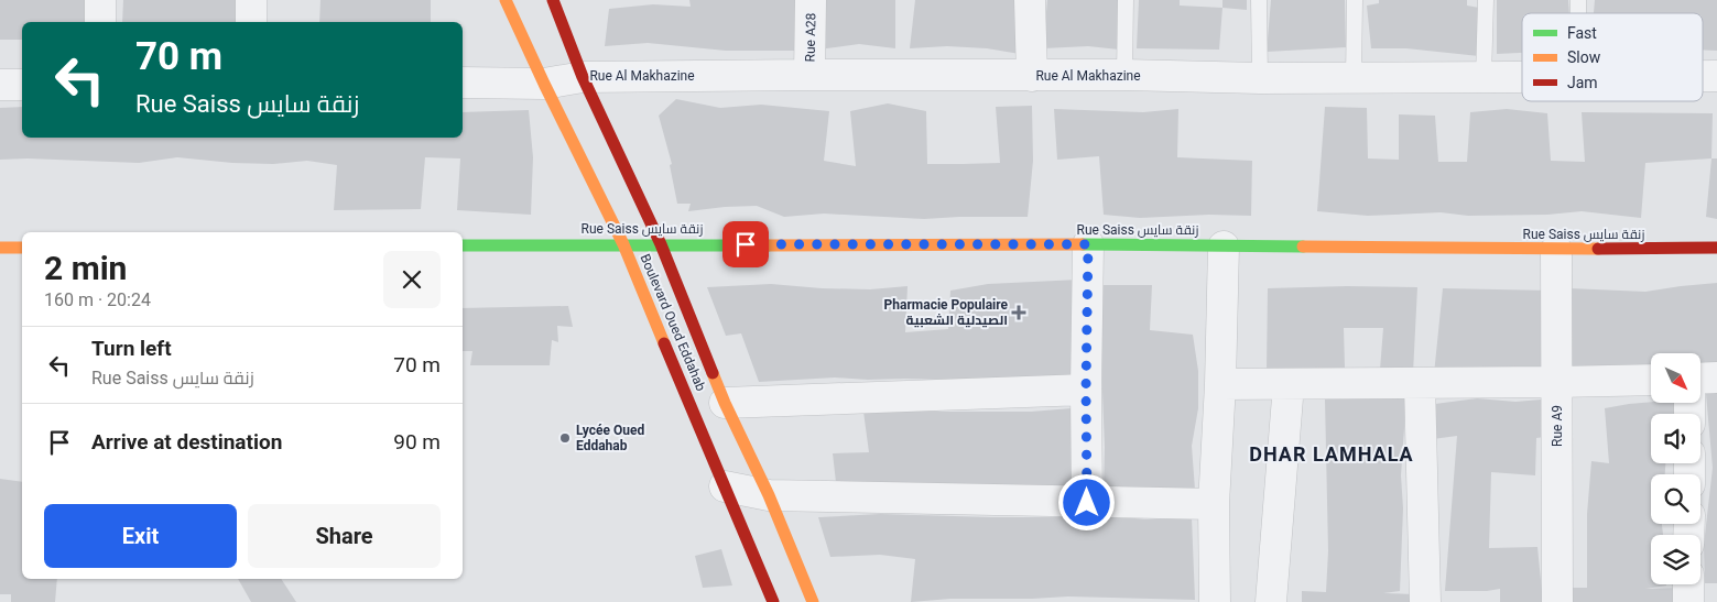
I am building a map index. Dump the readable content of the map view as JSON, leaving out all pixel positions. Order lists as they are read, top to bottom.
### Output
{
  "streets": {
    "street": [
      "Rue A28",
      "Rue Al Makhazine",
      "Rue Saiss زنقة سايس",
      "Boulevard Oued Eddahab",
      "Rue A9"
    ]
  },
  "crossings": [
    ["Rue A28", "Rue Al Makhazine"],
    ["Rue Al Makhazine", "Boulevard Oued Eddahab"],
    ["Rue Saiss زنقة سايس", "Boulevard Oued Eddahab"],
    ["Rue Saiss زنقة سايس", "Rue A9"]
  ],
  "districts": ["DHAR LAMHALA"],
  "places": {
    "health": ["Pharmacie Populaire الصيدلية الشعبية"],
    "other": ["Lycée Oued Eddahab"]
  },
  "legend": ["Fast", "Slow", "Jam"],
  "north": "bottom right",
  "page": {
    "turn": ["70 m", "Rue Saiss زنقة سايس"],
    "heading": ["2 min", "160 m · 20:24"],
    "list": [
      {
        "name": "Turn left",
        "note": "Rue Saiss زنقة سايس",
        "value": "70 m"
      },
      {
        "name": "Arrive at destination",
        "value": "90 m"
      }
    ],
    "buttons": ["Exit", "Share"]
  }
}
